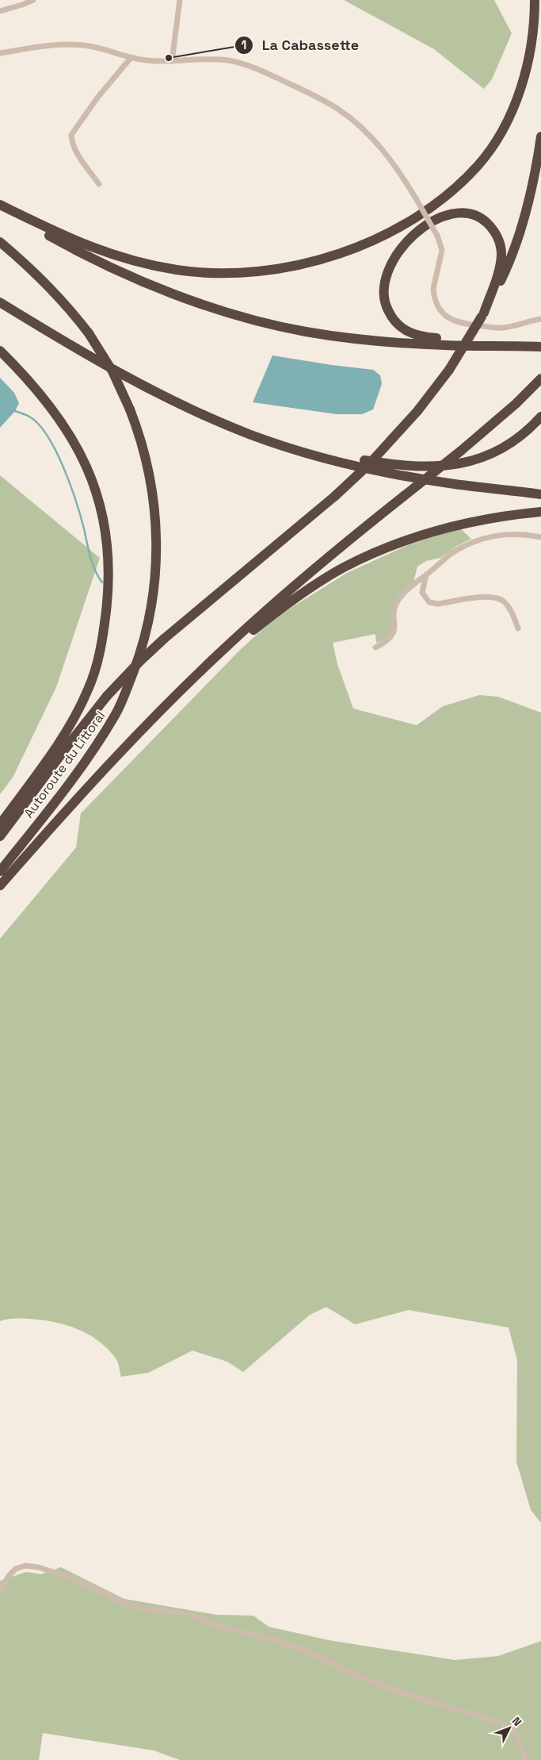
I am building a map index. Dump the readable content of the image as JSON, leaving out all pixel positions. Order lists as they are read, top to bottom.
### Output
{
  "streets": {
    "highway": ["Autoroute du Littoral"]
  },
  "places": ["La Cabassette"],
  "north": "top right"
}
